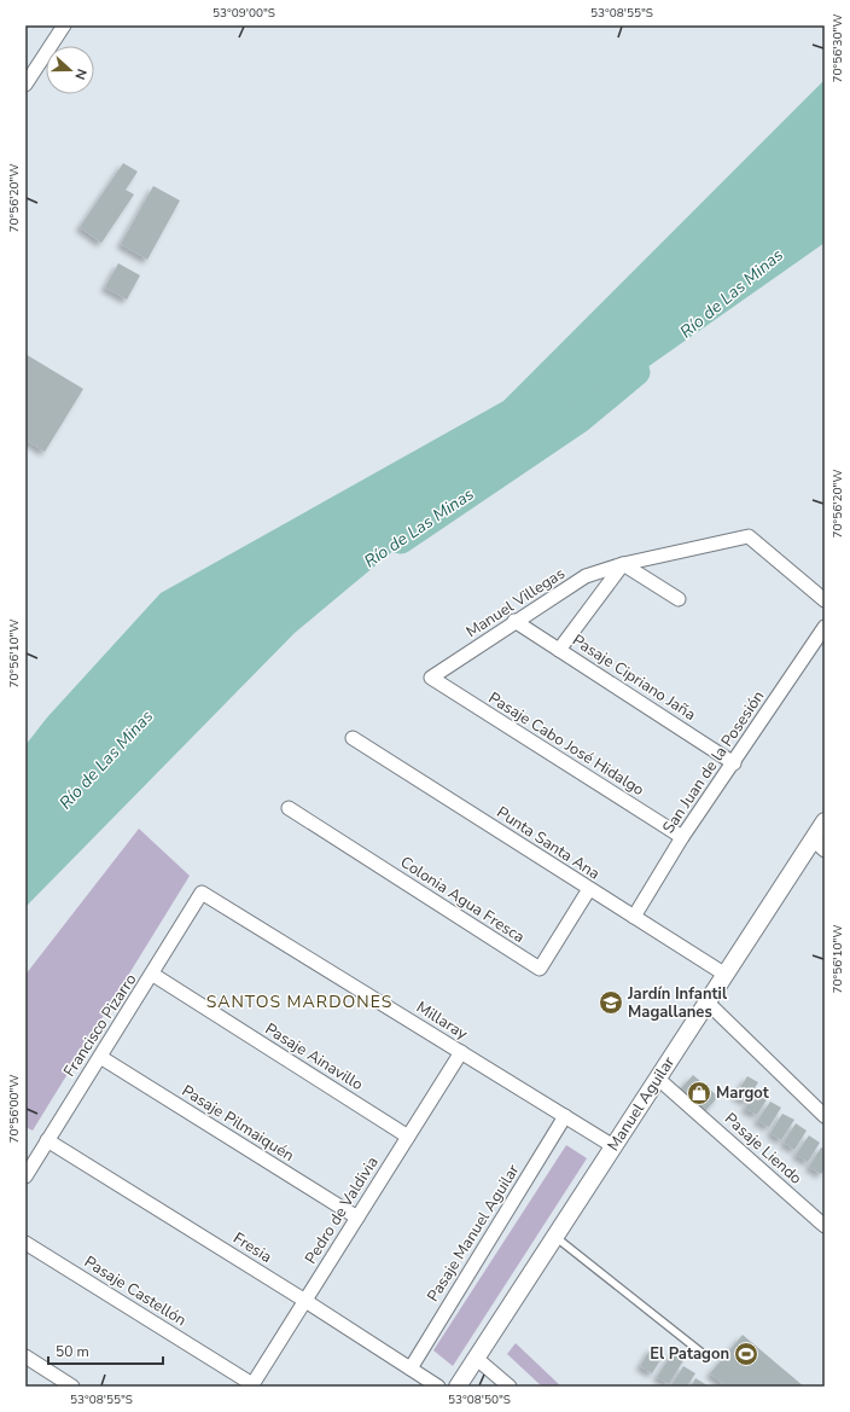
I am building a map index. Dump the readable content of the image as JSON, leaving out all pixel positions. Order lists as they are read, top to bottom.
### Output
{
  "streets": {
    "street": [
      "Manuel Villegas",
      "Pasaje Cipriano Jaña",
      "Pasaje Cabo José Hidalgo",
      "San Juan de la Posesión",
      "Punta Santa Ana",
      "Colonia Agua Fresca",
      "Millaray",
      "Francisco Pizarro",
      "Pasaje Ainavillo",
      "Manuel Aguilar",
      "Pasaje Pilmaiquén",
      "Pasaje Liendo",
      "Pedro de Valdivia",
      "Pasaje Manuel Aguilar",
      "Fresia",
      "Pasaje Castellón"
    ]
  },
  "crossings": [
    ["Manuel Villegas", "Pasaje Cipriano Jaña"],
    ["Manuel Villegas", "Pasaje Cabo José Hidalgo"],
    ["Pasaje Cipriano Jaña", "San Juan de la Posesión"],
    ["Pasaje Cabo José Hidalgo", "San Juan de la Posesión"],
    ["San Juan de la Posesión", "Punta Santa Ana"],
    ["Punta Santa Ana", "Colonia Agua Fresca"],
    ["Punta Santa Ana", "Manuel Aguilar"],
    ["Millaray", "Francisco Pizarro"],
    ["Millaray", "Manuel Aguilar"],
    ["Millaray", "Pedro de Valdivia"],
    ["Millaray", "Pasaje Manuel Aguilar"],
    ["Francisco Pizarro", "Pasaje Ainavillo"],
    ["Francisco Pizarro", "Pasaje Pilmaiquén"],
    ["Francisco Pizarro", "Fresia"],
    ["Pasaje Ainavillo", "Pedro de Valdivia"],
    ["Manuel Aguilar", "Pasaje Liendo"],
    ["Pasaje Pilmaiquén", "Pedro de Valdivia"],
    ["Pedro de Valdivia", "Fresia"],
    ["Pedro de Valdivia", "Pasaje Castellón"],
    ["Pasaje Manuel Aguilar", "Fresia"]
  ],
  "districts": ["SANTOS MARDONES"],
  "water": ["Río de Las Minas"],
  "places": {
    "school or university": ["Jardín Infantil Magallanes"],
    "shop": ["Margot"],
    "sports": ["El Patagon"]
  },
  "scale_bar": "50 m",
  "north": "right",
  "coordinates": [
    "53°09'00\"S",
    "53°08'55\"S",
    "70°56'30\"W",
    "70°56'20\"W",
    "70°56'10\"W",
    "70°56'00\"W",
    "53°08'50\"S"
  ]
}
